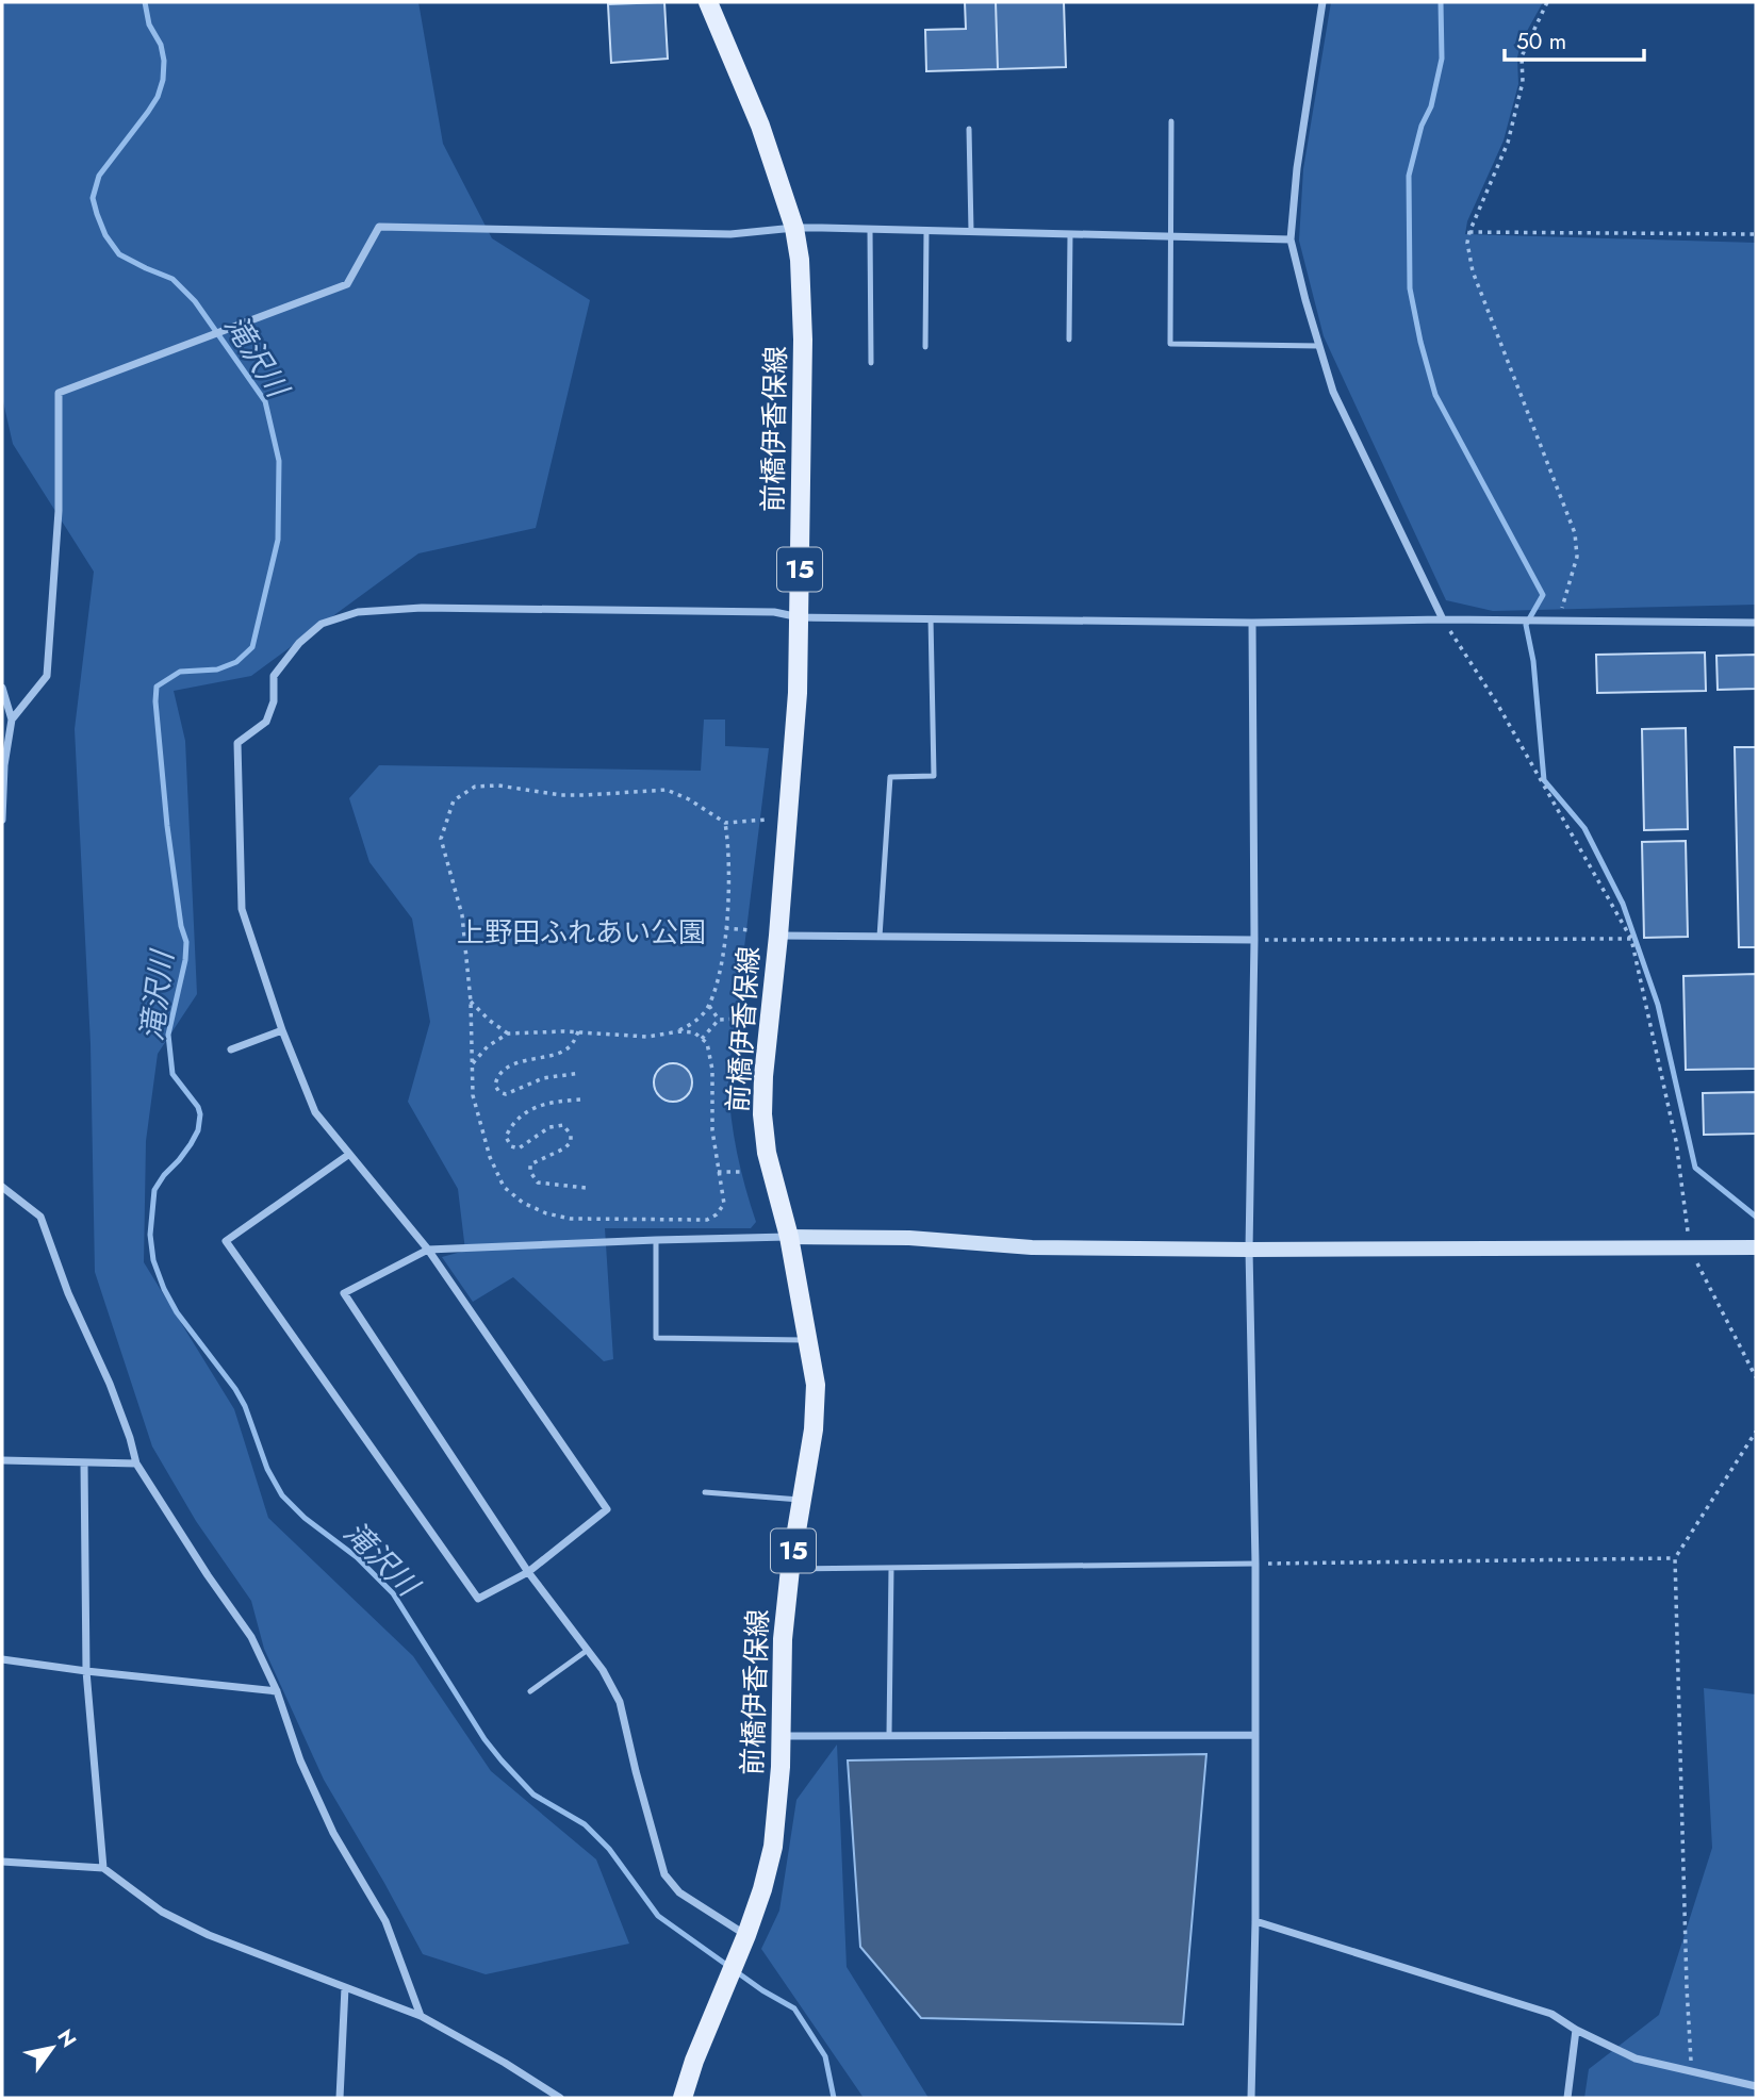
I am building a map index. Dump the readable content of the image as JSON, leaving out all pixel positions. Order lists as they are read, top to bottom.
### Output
{
  "streets": {
    "main road": ["前橋伊香保線", "15"]
  },
  "water": ["滝沢川"],
  "parks": ["上野田ふれあい公園"],
  "scale_bar": "50 m",
  "north": "top right"
}
